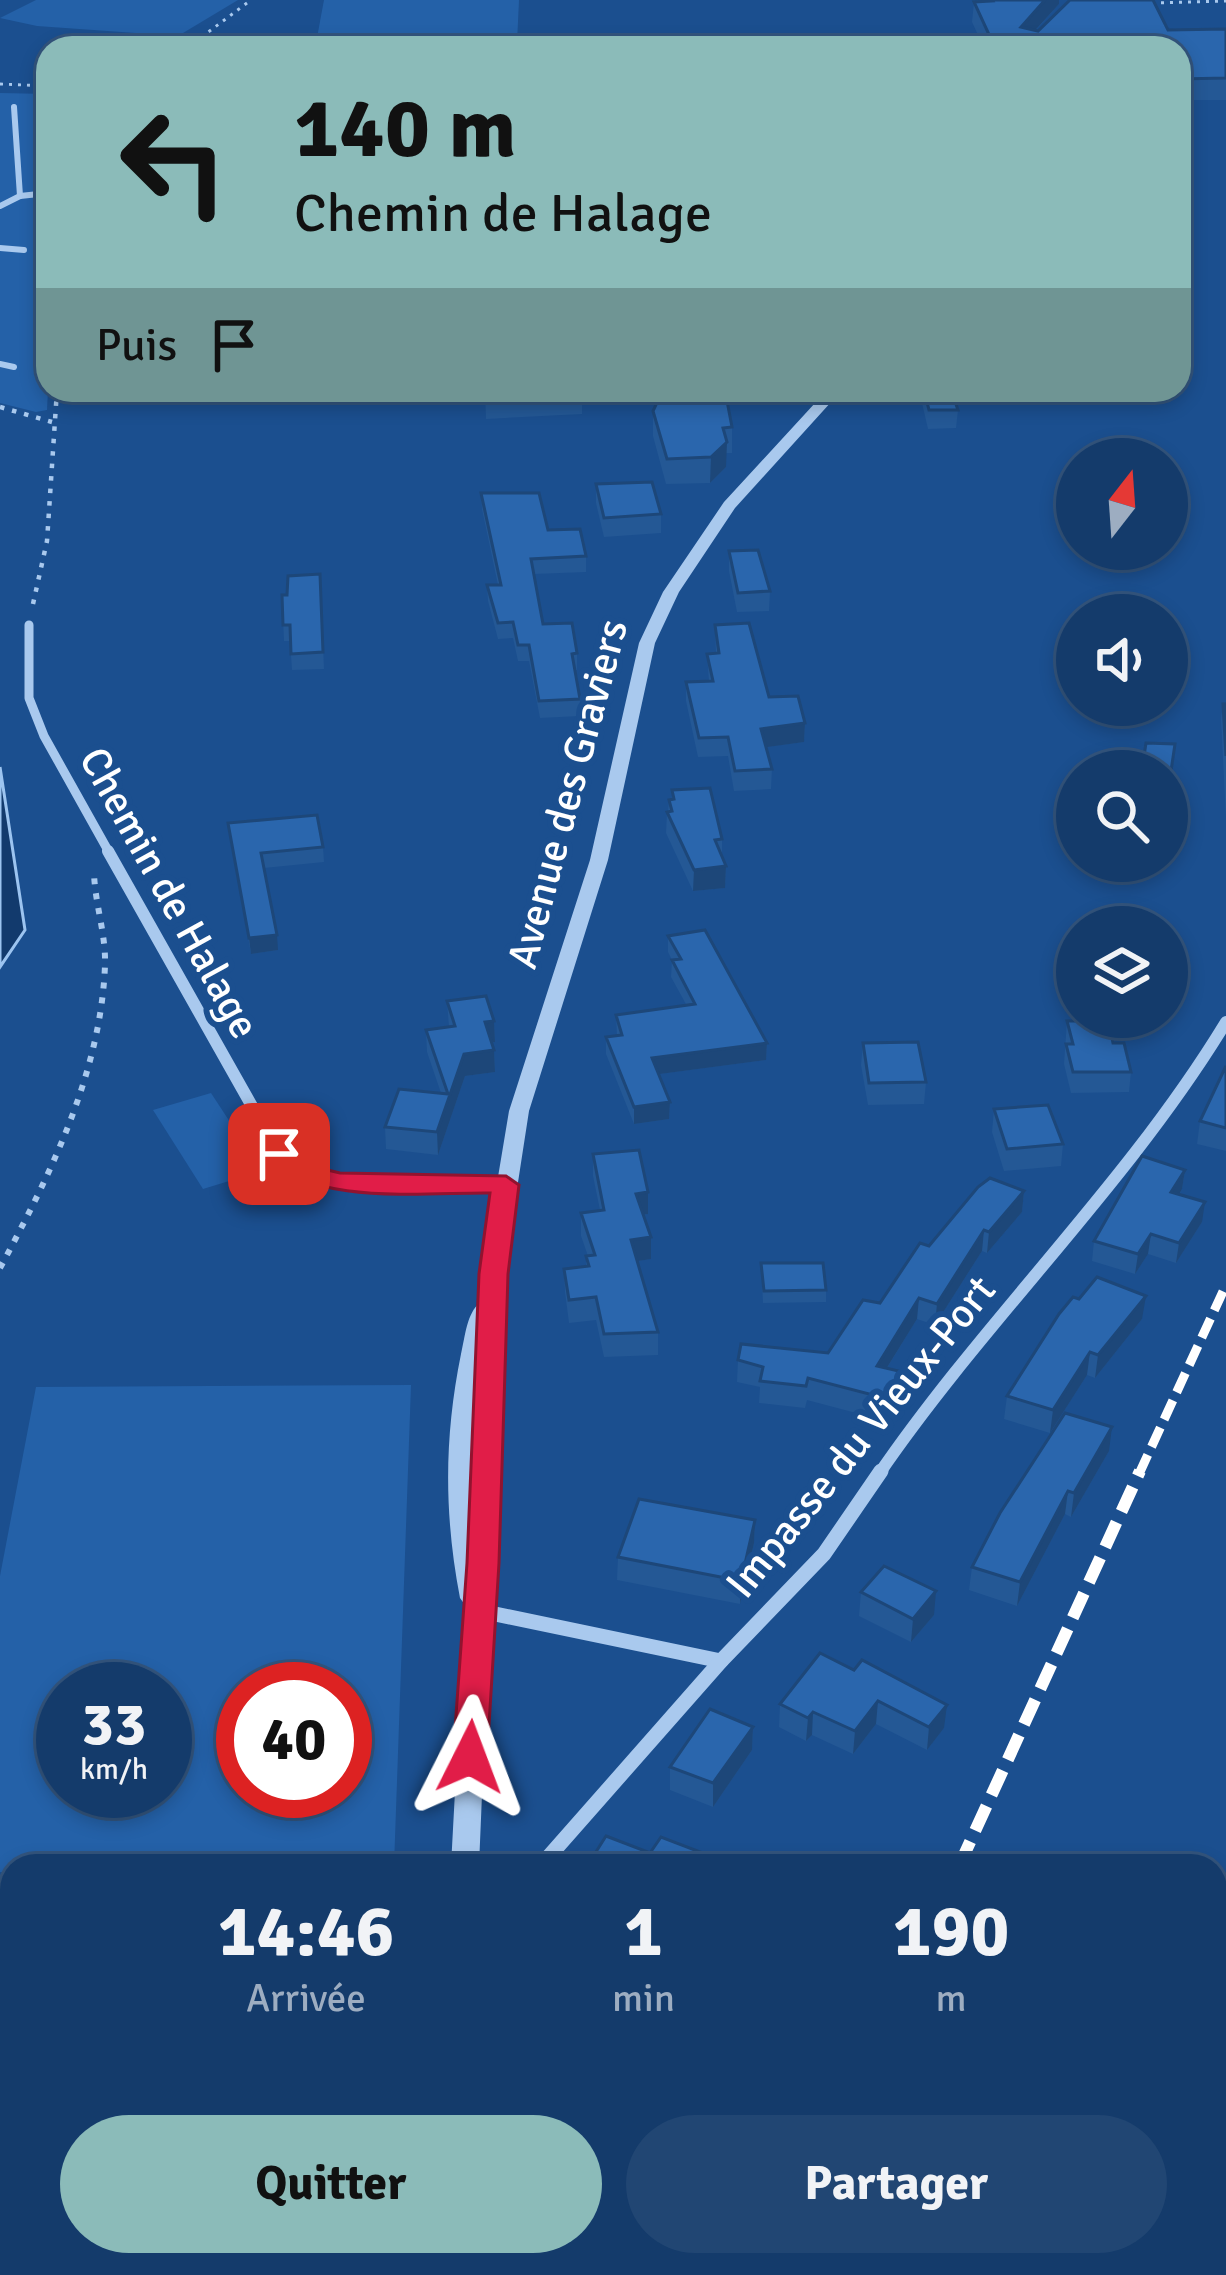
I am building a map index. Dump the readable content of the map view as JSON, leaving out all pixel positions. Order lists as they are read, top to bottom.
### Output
{
  "streets": {
    "street": ["Avenue des Graviers", "Chemin de Halage", "Impasse du Vieux-Port"]
  },
  "crossings": [
    ["Avenue des Graviers", "Chemin de Halage"]
  ],
  "north": "top",
  "page": {
    "turn": ["140 m", "Chemin de Halage"],
    "then": "Puis",
    "speed": "33 km/h",
    "limit": "40",
    "eta": [
      "14:46",
      "Arrivée",
      "1",
      "min",
      "190",
      "m"
    ],
    "buttons": ["Quitter", "Partager"]
  }
}
